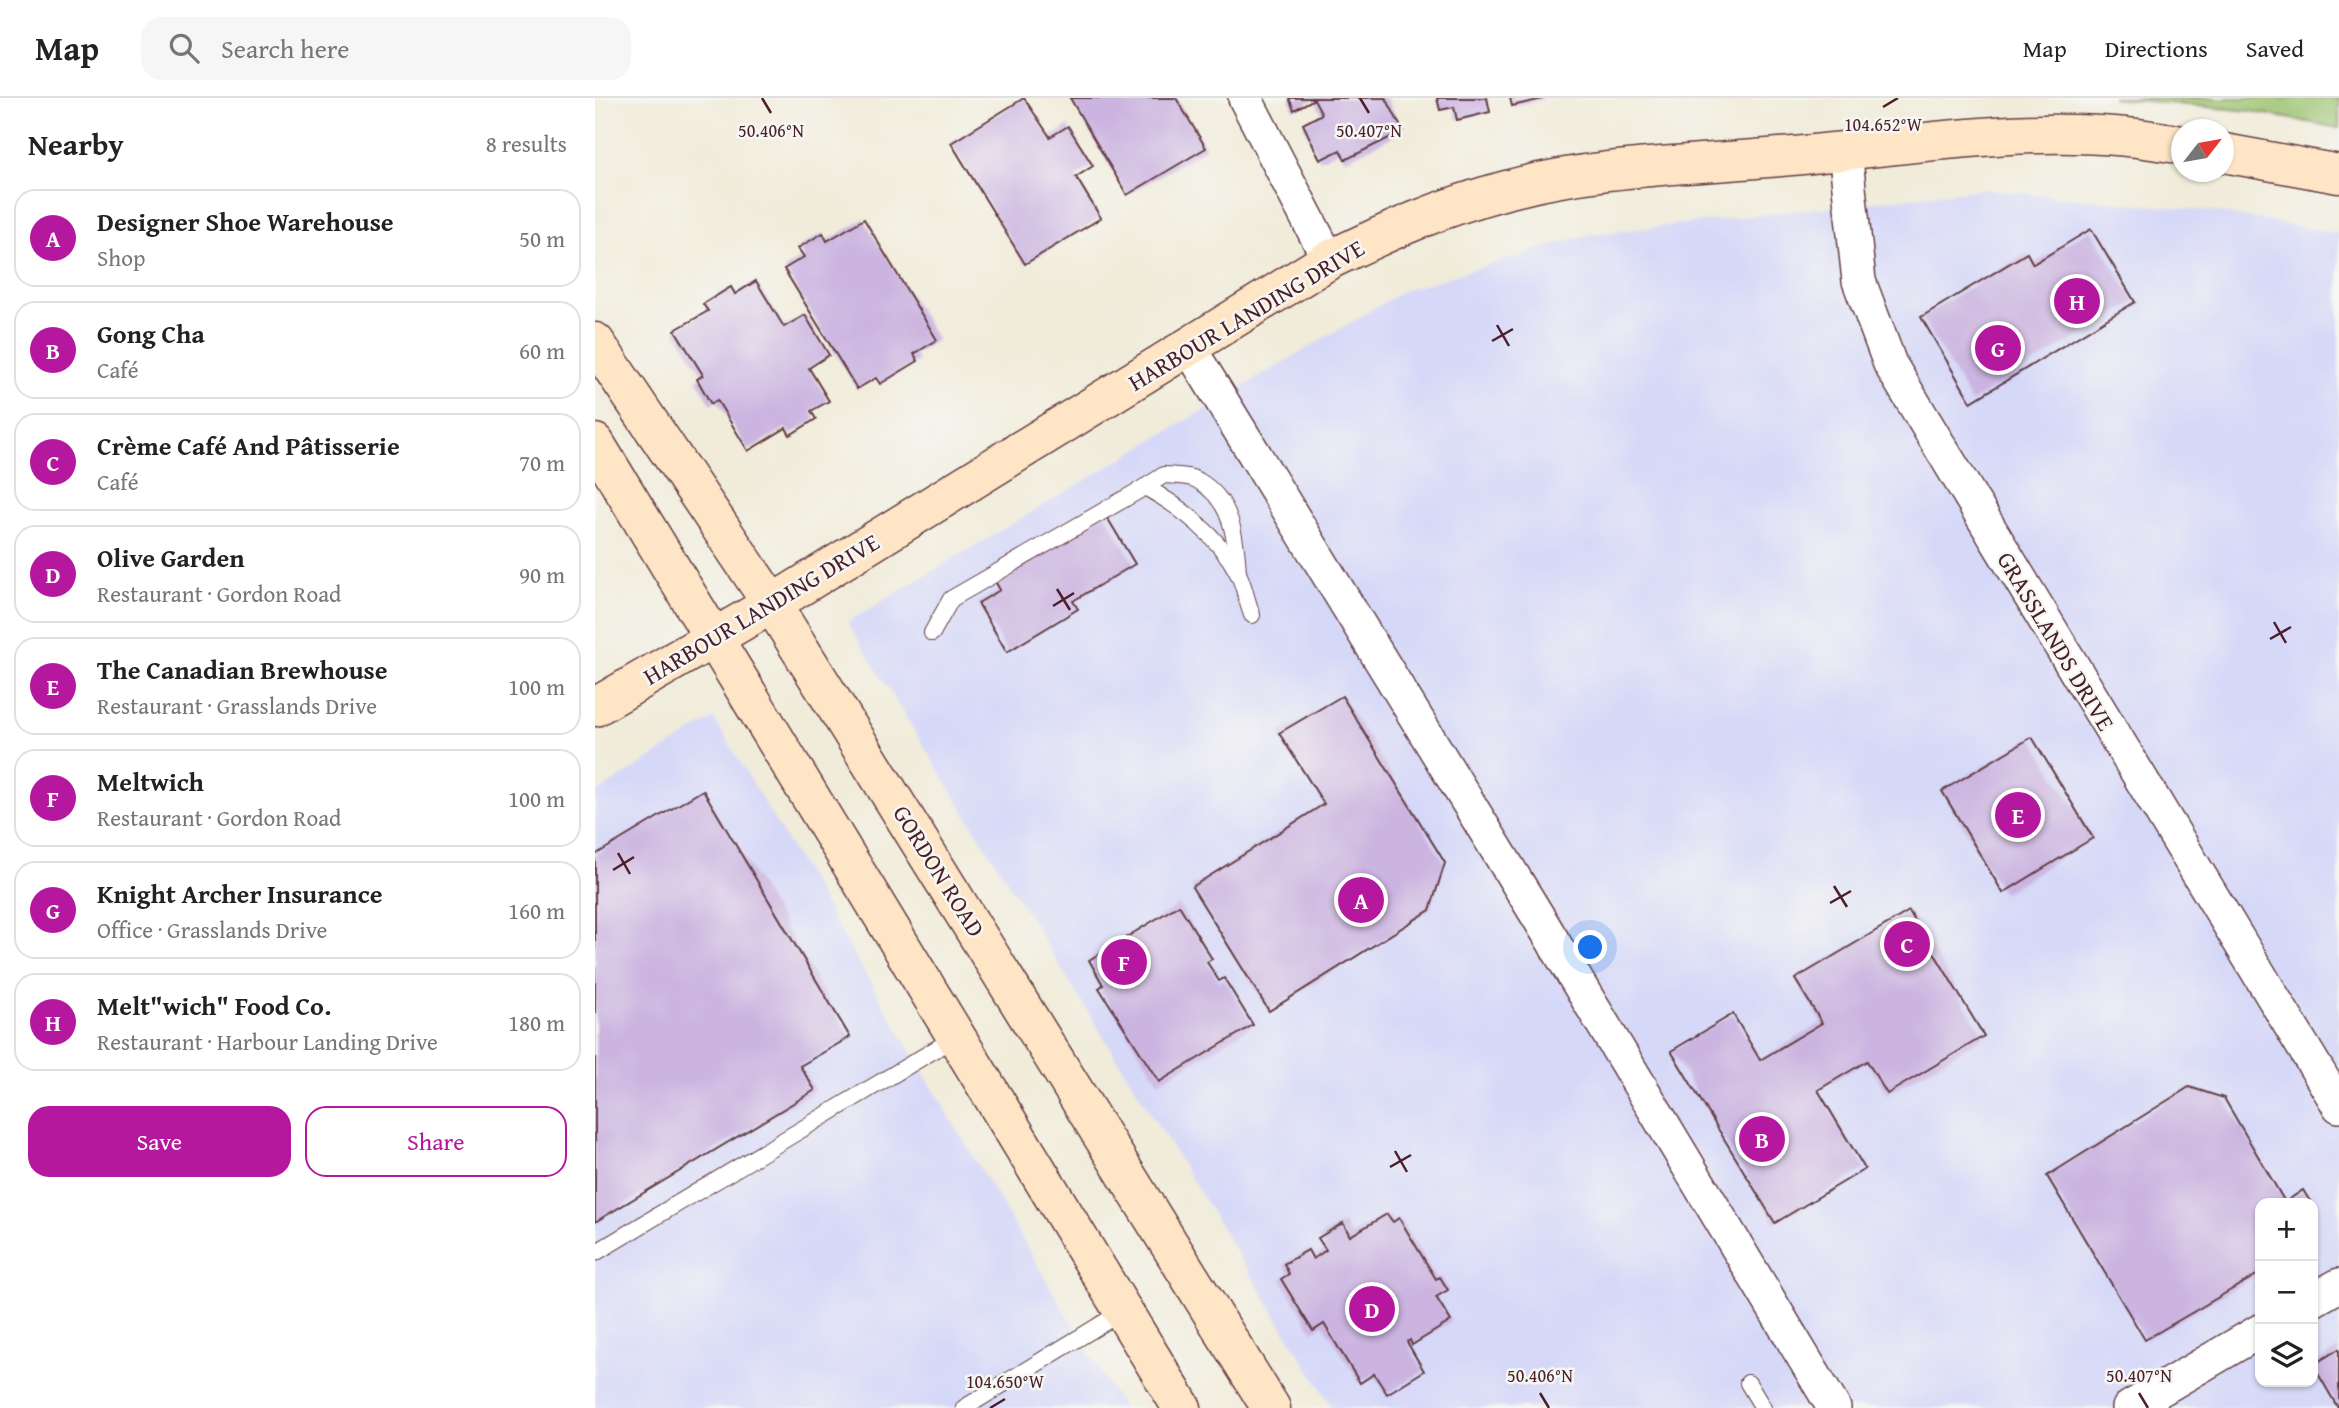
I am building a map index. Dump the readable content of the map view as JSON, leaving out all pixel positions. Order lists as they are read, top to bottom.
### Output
{
  "streets": {
    "main road": ["HARBOUR LANDING DRIVE", "GORDON ROAD"],
    "street": ["GRASSLANDS DRIVE"]
  },
  "crossings": [
    ["HARBOUR LANDING DRIVE", "GRASSLANDS DRIVE"],
    ["HARBOUR LANDING DRIVE", "GORDON ROAD"]
  ],
  "north": "top right",
  "page": {
    "header": "Map",
    "search": "Search here",
    "nav": ["Map", "Directions", "Saved"],
    "heading": ["Nearby", "8 results"],
    "list": [
      {
        "mark": "A",
        "name": "Designer Shoe Warehouse",
        "note": "Shop",
        "value": "50 m"
      },
      {
        "mark": "B",
        "name": "Gong Cha",
        "note": "Café",
        "value": "60 m"
      },
      {
        "mark": "C",
        "name": "Crème Café And Pâtisserie",
        "note": "Café",
        "value": "70 m"
      },
      {
        "mark": "D",
        "name": "Olive Garden",
        "note": "Restaurant · Gordon Road",
        "value": "90 m"
      },
      {
        "mark": "E",
        "name": "The Canadian Brewhouse",
        "note": "Restaurant · Grasslands Drive",
        "value": "100 m"
      },
      {
        "mark": "F",
        "name": "Meltwich",
        "note": "Restaurant · Gordon Road",
        "value": "100 m"
      },
      {
        "mark": "G",
        "name": "Knight Archer Insurance",
        "note": "Office · Grasslands Drive",
        "value": "160 m"
      },
      {
        "mark": "H",
        "name": "Melt\"wich\" Food Co.",
        "note": "Restaurant · Harbour Landing Drive",
        "value": "180 m"
      }
    ],
    "pins": [
      "H",
      "G",
      "E",
      "A",
      "C",
      "F",
      "B",
      "D"
    ],
    "buttons": ["Save", "Share"],
    "map_buttons": ["+", "−"]
  },
  "coordinates": [
    "104.652°W",
    "50.406°N",
    "50.407°N",
    "104.650°W"
  ]
}
